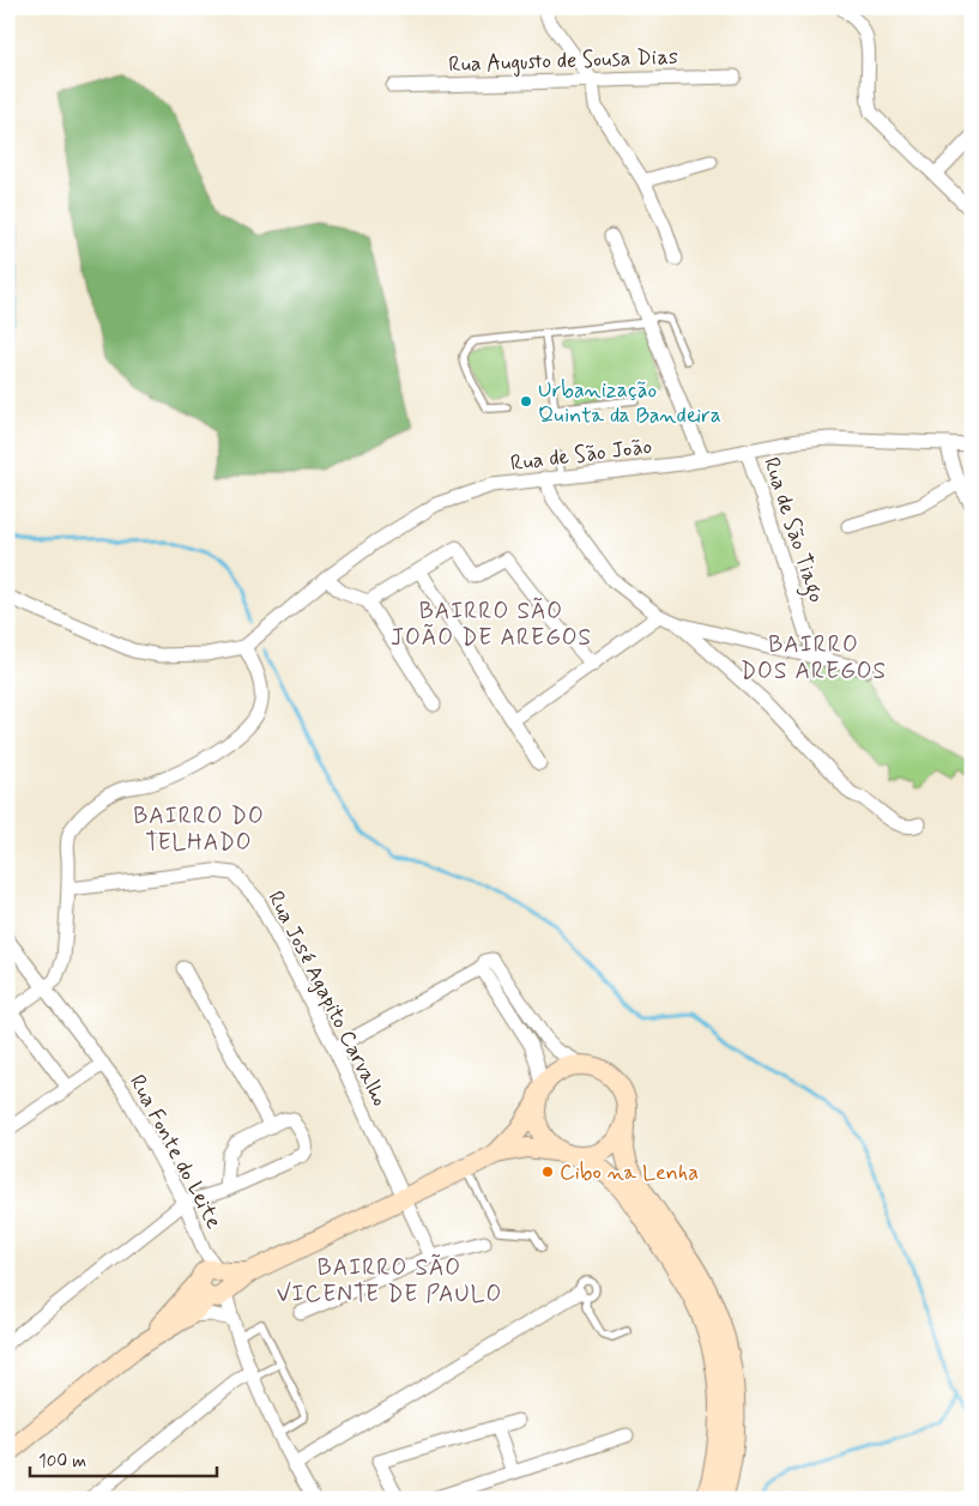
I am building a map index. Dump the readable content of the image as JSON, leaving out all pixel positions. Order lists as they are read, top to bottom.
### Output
{
  "streets": {
    "street": [
      "Rua Augusto de Sousa Dias",
      "Rua de São João",
      "Rua de São Tiago",
      "Rua José Agapito Carvalho",
      "Rua Fonte do Leite"
    ]
  },
  "crossings": [
    ["Rua de São João", "Rua de São Tiago"]
  ],
  "districts": [
    "BAIRRO SÃO JOÃO DE AREGOS",
    "BAIRRO DOS AREGOS",
    "BAIRRO DO TELHADO",
    "BAIRRO SÃO VICENTE DE PAULO"
  ],
  "places": ["Urbanização Quinta da Bandeira", "Cibo na Lenha"],
  "scale_bar": "100 m"
}
